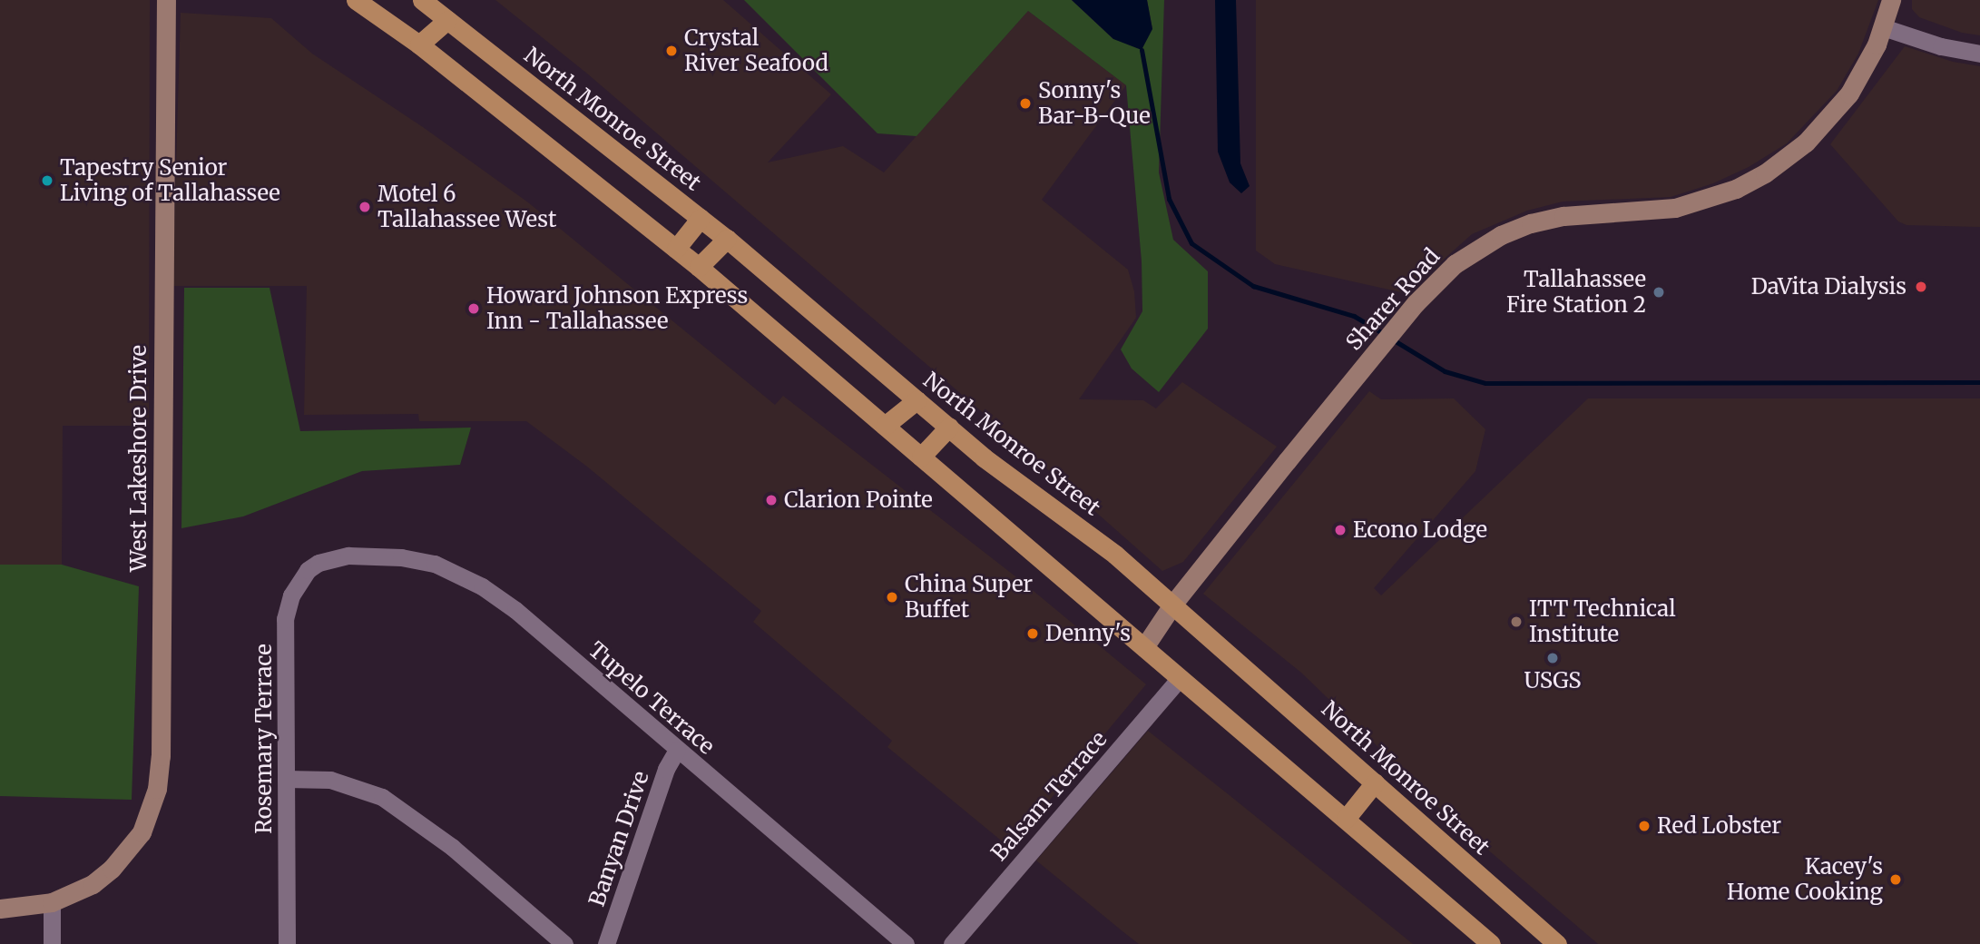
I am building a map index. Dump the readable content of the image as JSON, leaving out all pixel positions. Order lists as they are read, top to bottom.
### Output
{
  "streets": {
    "main road": ["North Monroe Street"],
    "street": [
      "Sharer Road",
      "West Lakeshore Drive",
      "Tupelo Terrace",
      "Rosemary Terrace",
      "Balsam Terrace",
      "Banyan Drive"
    ]
  },
  "crossings": [
    ["North Monroe Street", "Sharer Road"],
    ["Tupelo Terrace", "Rosemary Terrace"],
    ["Tupelo Terrace", "Banyan Drive"]
  ],
  "places": [
    "Crystal River Seafood",
    "Sonny's Bar-B-Que",
    "Tapestry Senior Living of Tallahassee",
    "Motel 6 Tallahassee West",
    "DaVita Dialysis",
    "Tallahassee Fire Station 2",
    "Howard Johnson Express Inn - Tallahassee",
    "Clarion Pointe",
    "Econo Lodge",
    "China Super Buffet",
    "ITT Technical Institute",
    "Denny's",
    "USGS",
    "Red Lobster",
    "Kacey's Home Cooking"
  ]
}
